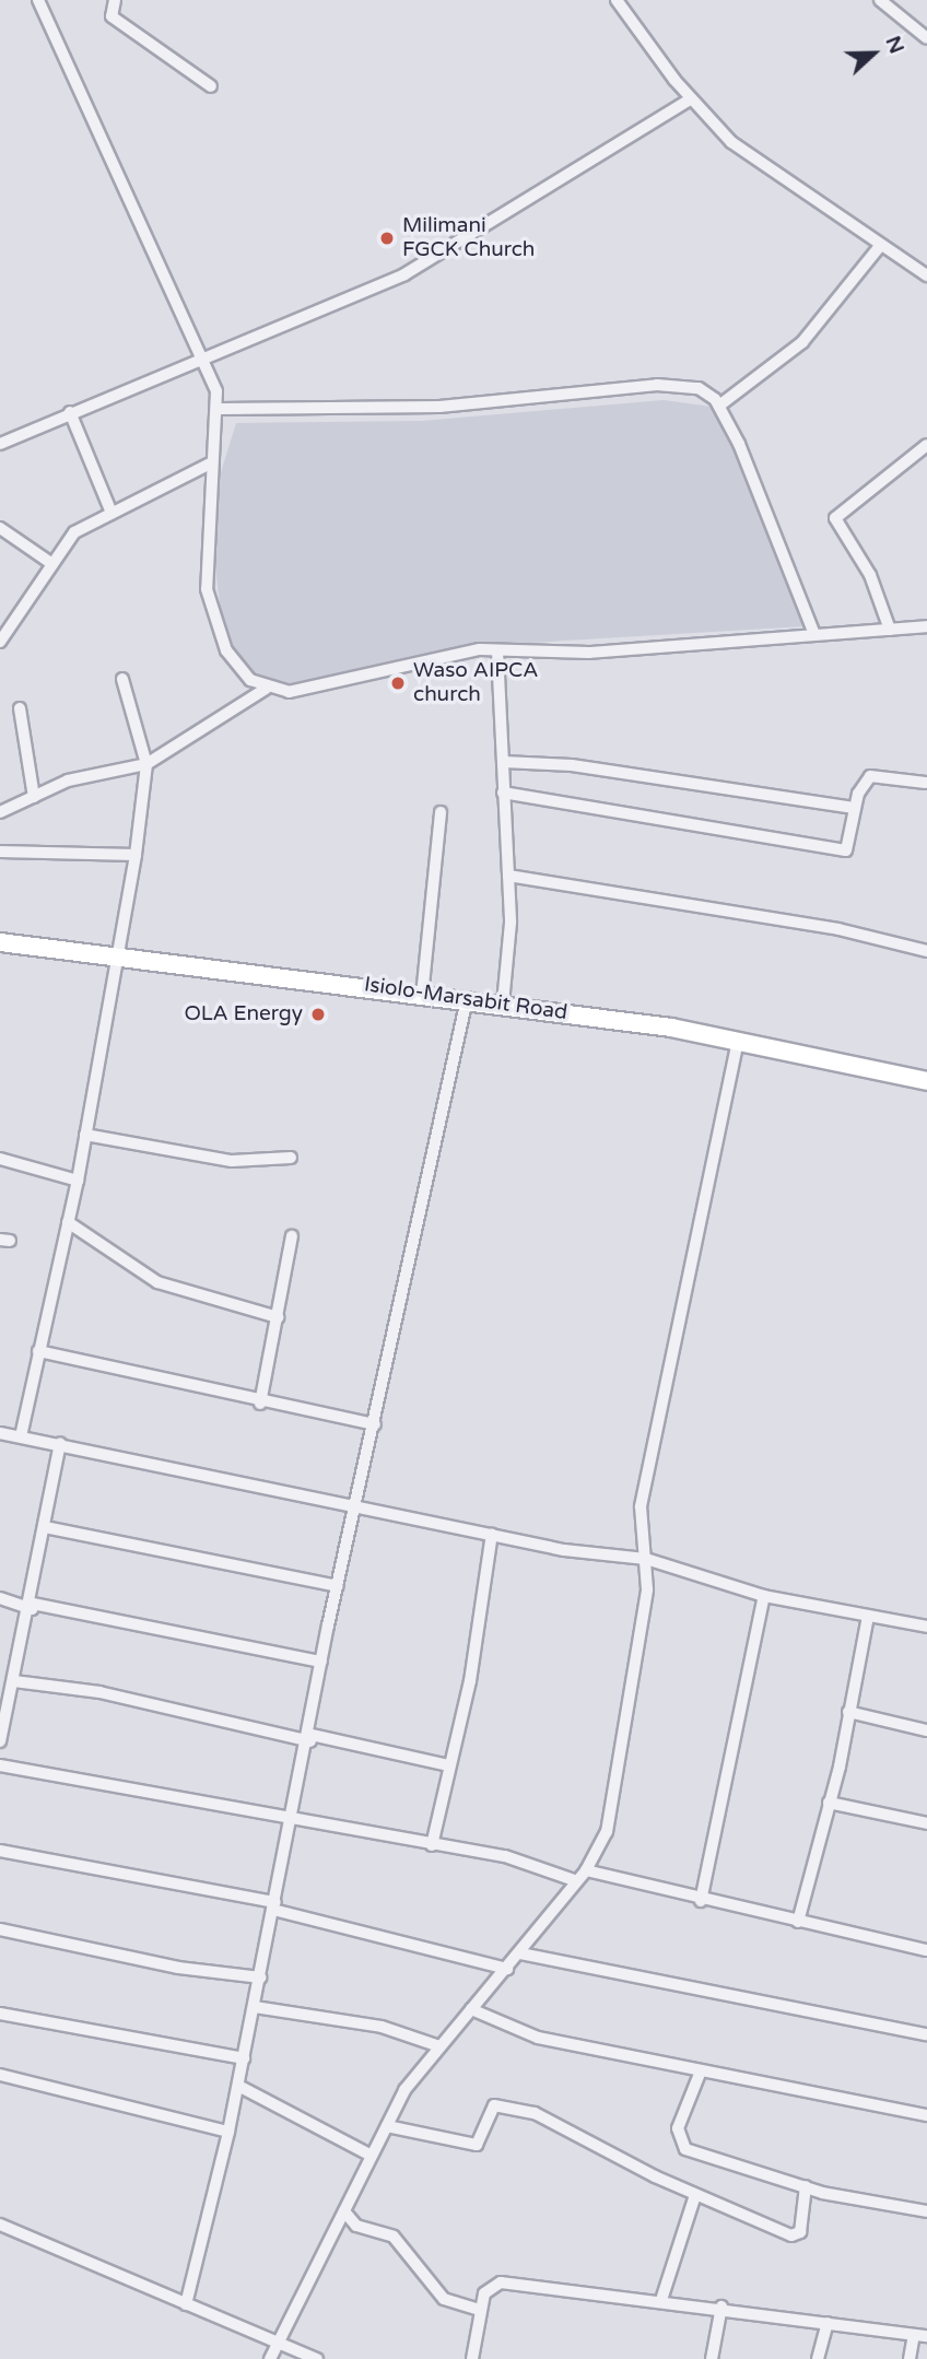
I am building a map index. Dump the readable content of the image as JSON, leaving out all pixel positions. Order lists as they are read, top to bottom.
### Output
{
  "streets": {
    "highway": ["Isiolo-Marsabit Road"]
  },
  "places": ["Milimani FGCK Church", "Waso AIPCA church", "OLA Energy"],
  "north": "right"
}
